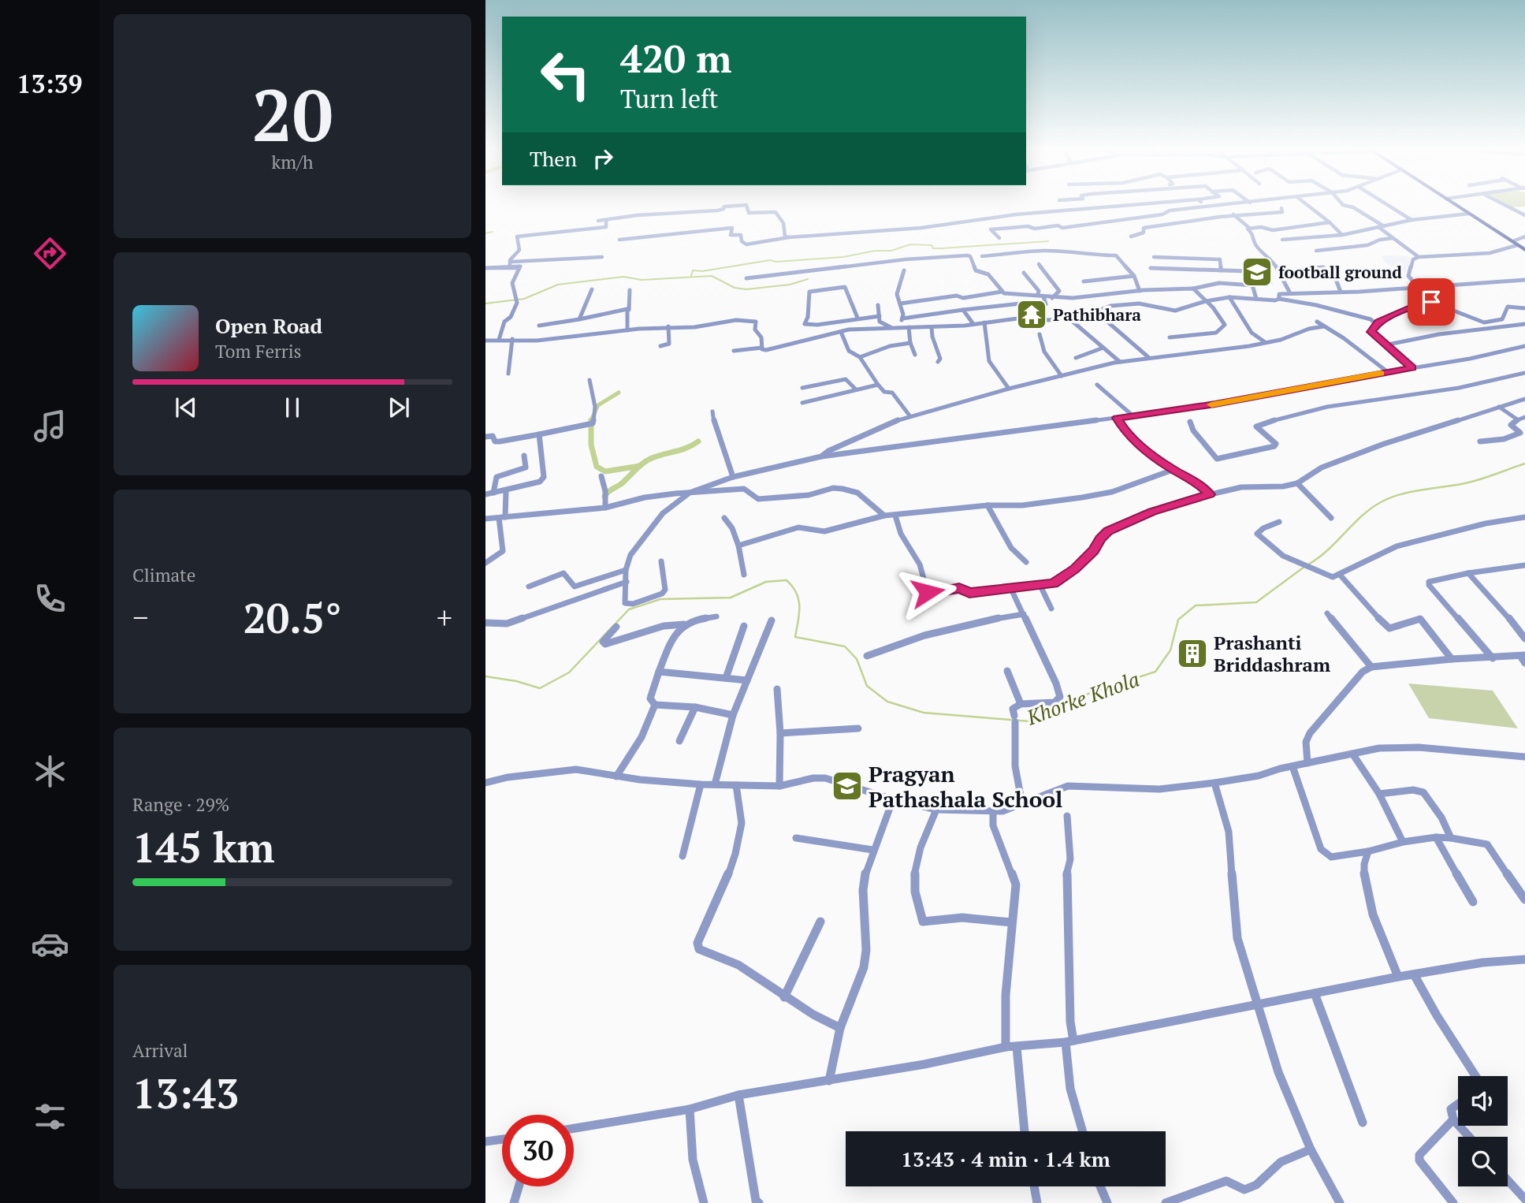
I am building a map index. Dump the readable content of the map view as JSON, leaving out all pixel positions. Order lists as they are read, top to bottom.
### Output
{
  "water": ["Khorke Khola"],
  "places": {
    "school or university": ["football ground", "Pragyan Pathashala School"],
    "temple": ["Pathibhara"],
    "building": ["Prashanti Briddashram"]
  },
  "page": {
    "tabs": "13:39",
    "tile": [
      ["20", "km/h"],
      "Climate",
      ["Range · 29%", "145 km"],
      ["Arrival", "13:43"]
    ],
    "turn": ["420 m", "Turn left"],
    "then": "Then",
    "song": ["Open Road", "Tom Ferris"],
    "heat": ["−", "20.5°", "+"],
    "limit": "30",
    "trip": "13:43 · 4 min · 1.4 km"
  }
}
